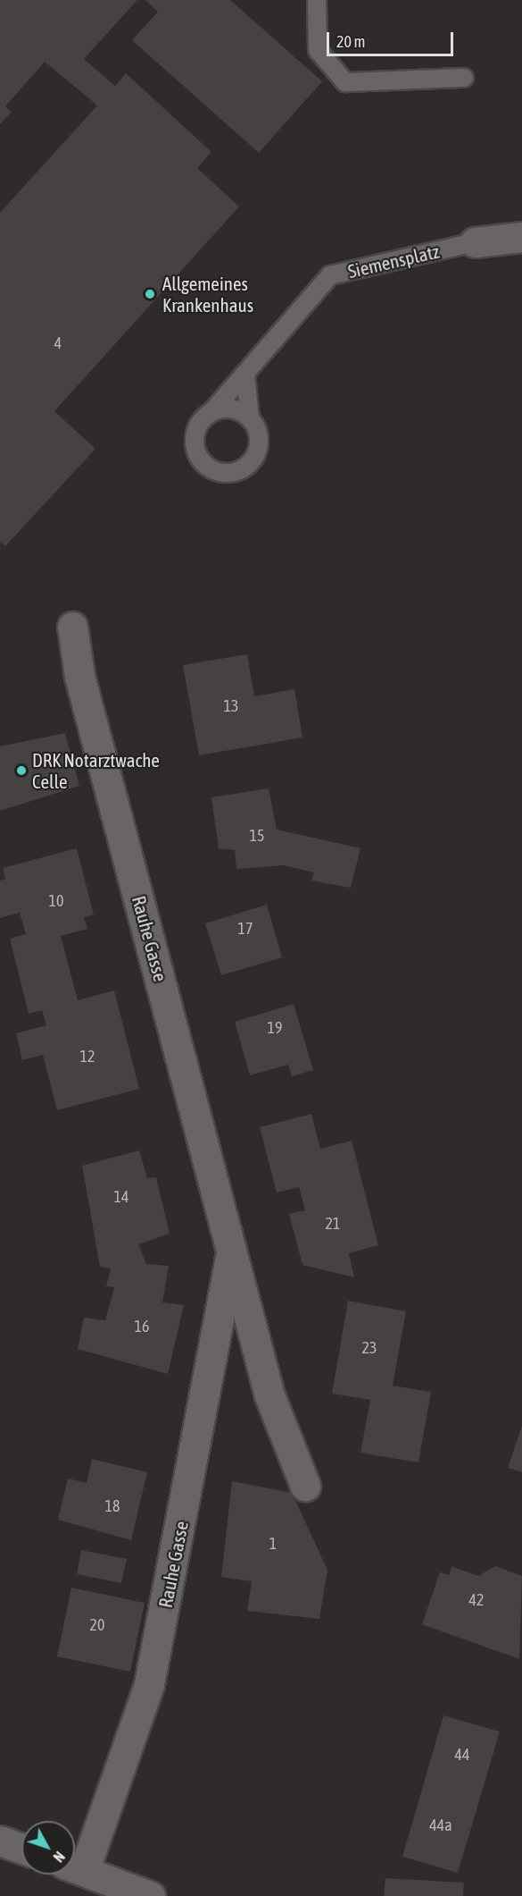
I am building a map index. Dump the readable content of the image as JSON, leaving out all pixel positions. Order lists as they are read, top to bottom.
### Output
{
  "streets": {
    "street": ["Siemensplatz", "Rauhe Gasse"]
  },
  "places": ["Allgemeines Krankenhaus", "DRK Notarztwache Celle"],
  "house_numbers": [
    "4",
    "13",
    "15",
    "10",
    "17",
    "19",
    "12",
    "14",
    "21",
    "16",
    "23",
    "18",
    "1",
    "42",
    "20",
    "44",
    "44a"
  ],
  "scale_bar": "20 m",
  "north": "bottom right"
}
